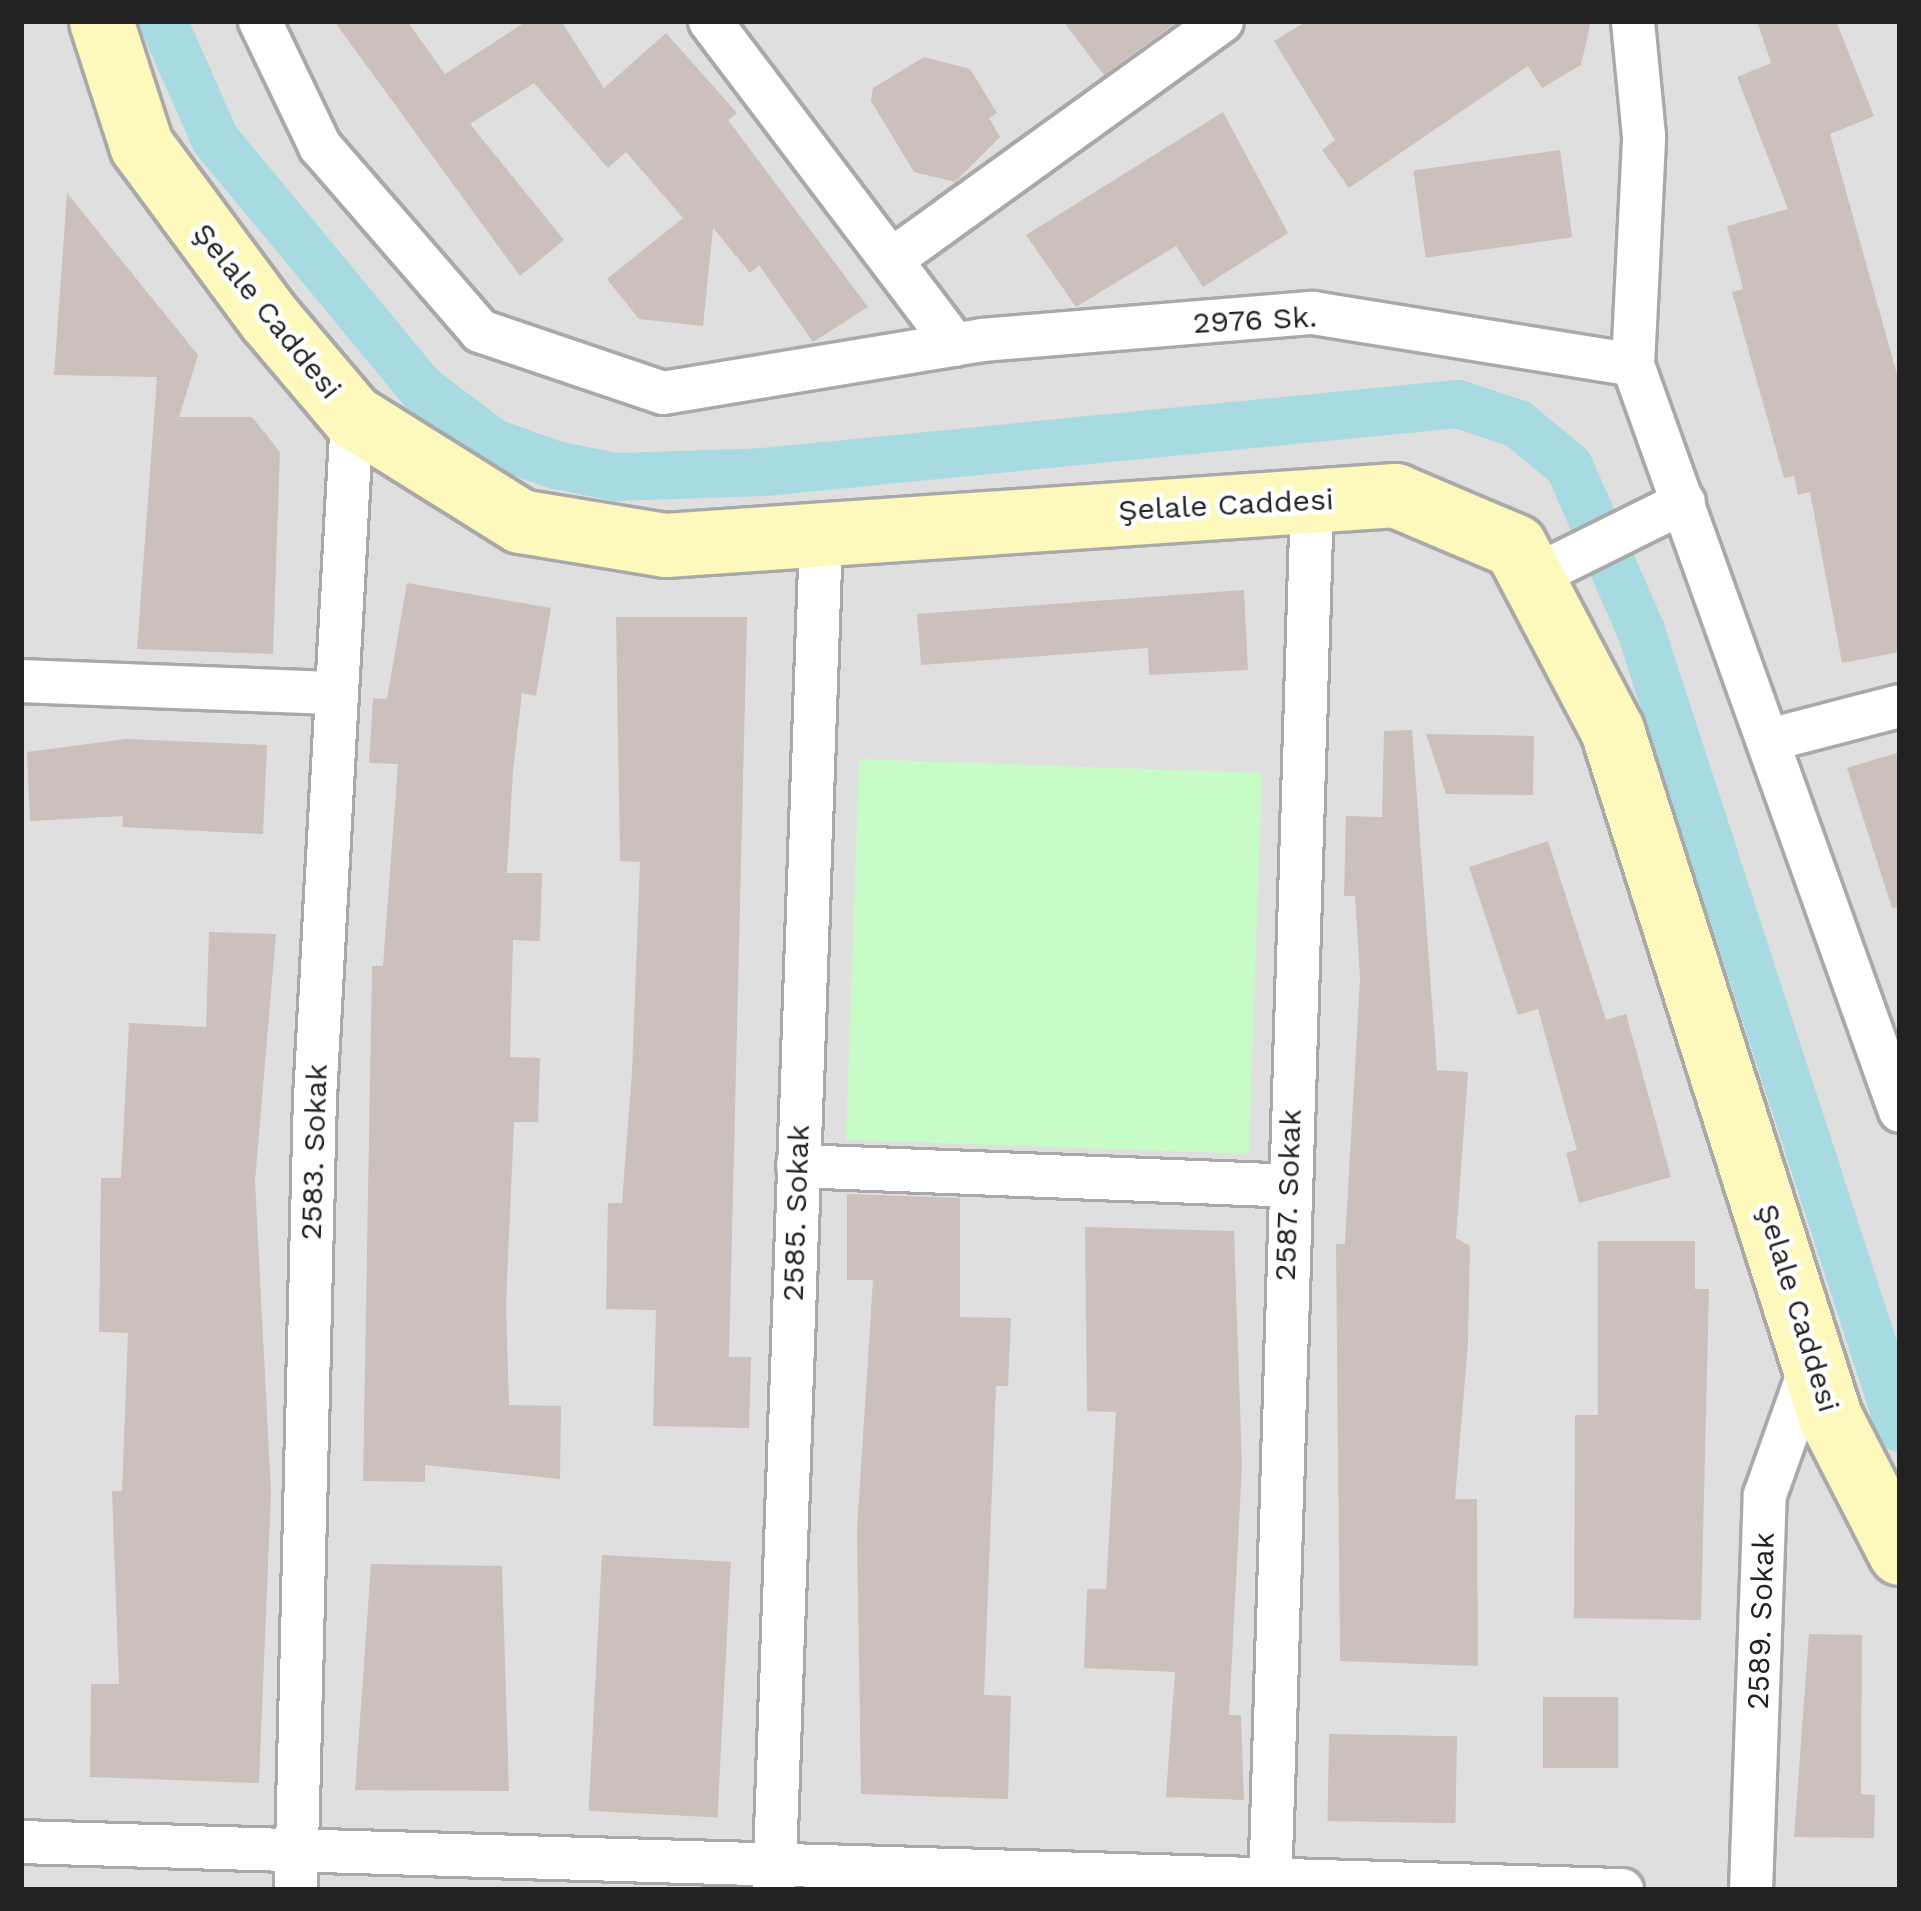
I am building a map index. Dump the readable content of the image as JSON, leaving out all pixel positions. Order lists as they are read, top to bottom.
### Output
{
  "streets": {
    "street": [
      "Şelale Caddesi",
      "2976 Sk.",
      "2583. Sokak",
      "2587. Sokak",
      "2585. Sokak",
      "2589. Sokak"
    ]
  },
  "crossings": [
    ["Şelale Caddesi", "2583. Sokak"],
    ["Şelale Caddesi", "2587. Sokak"],
    ["Şelale Caddesi", "2585. Sokak"],
    ["Şelale Caddesi", "2589. Sokak"]
  ]
}
